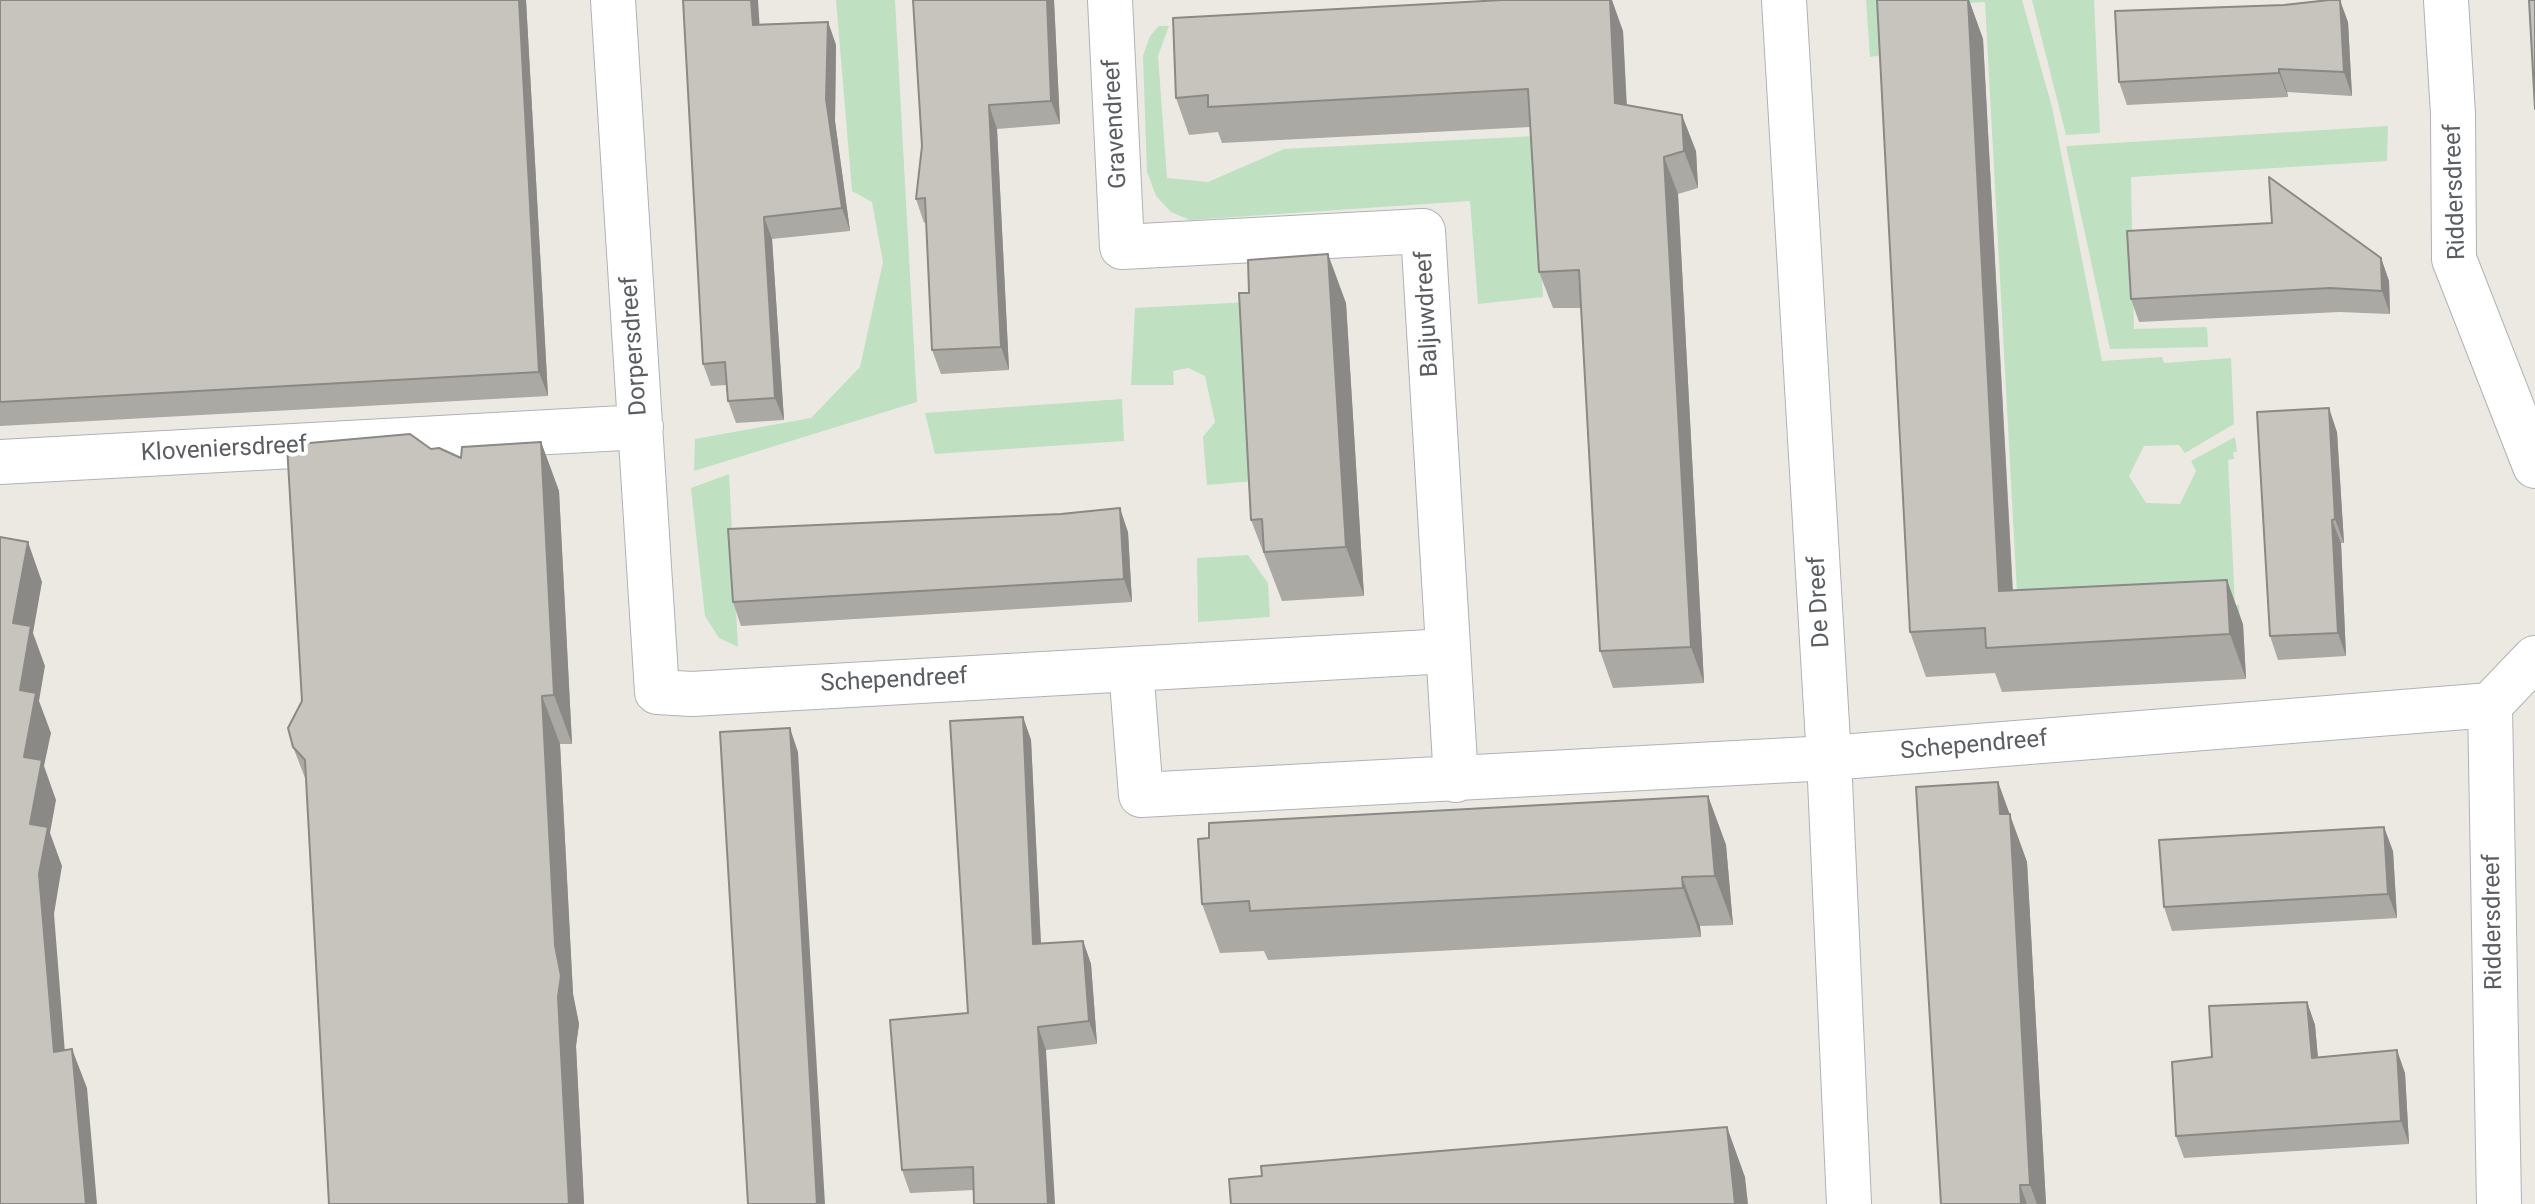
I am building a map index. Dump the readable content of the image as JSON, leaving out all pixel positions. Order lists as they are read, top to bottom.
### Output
{
  "streets": {
    "street": [
      "Gravendreef",
      "Riddersdreef",
      "Baljuwdreef",
      "Dorpersdreef",
      "Kloveniersdreef",
      "De Dreef",
      "Schependreef"
    ]
  },
  "crossings": [
    ["Gravendreef", "Baljuwdreef"],
    ["Riddersdreef", "Schependreef"],
    ["Baljuwdreef", "Schependreef"],
    ["Dorpersdreef", "Kloveniersdreef"],
    ["Dorpersdreef", "Schependreef"],
    ["De Dreef", "Schependreef"]
  ]
}
